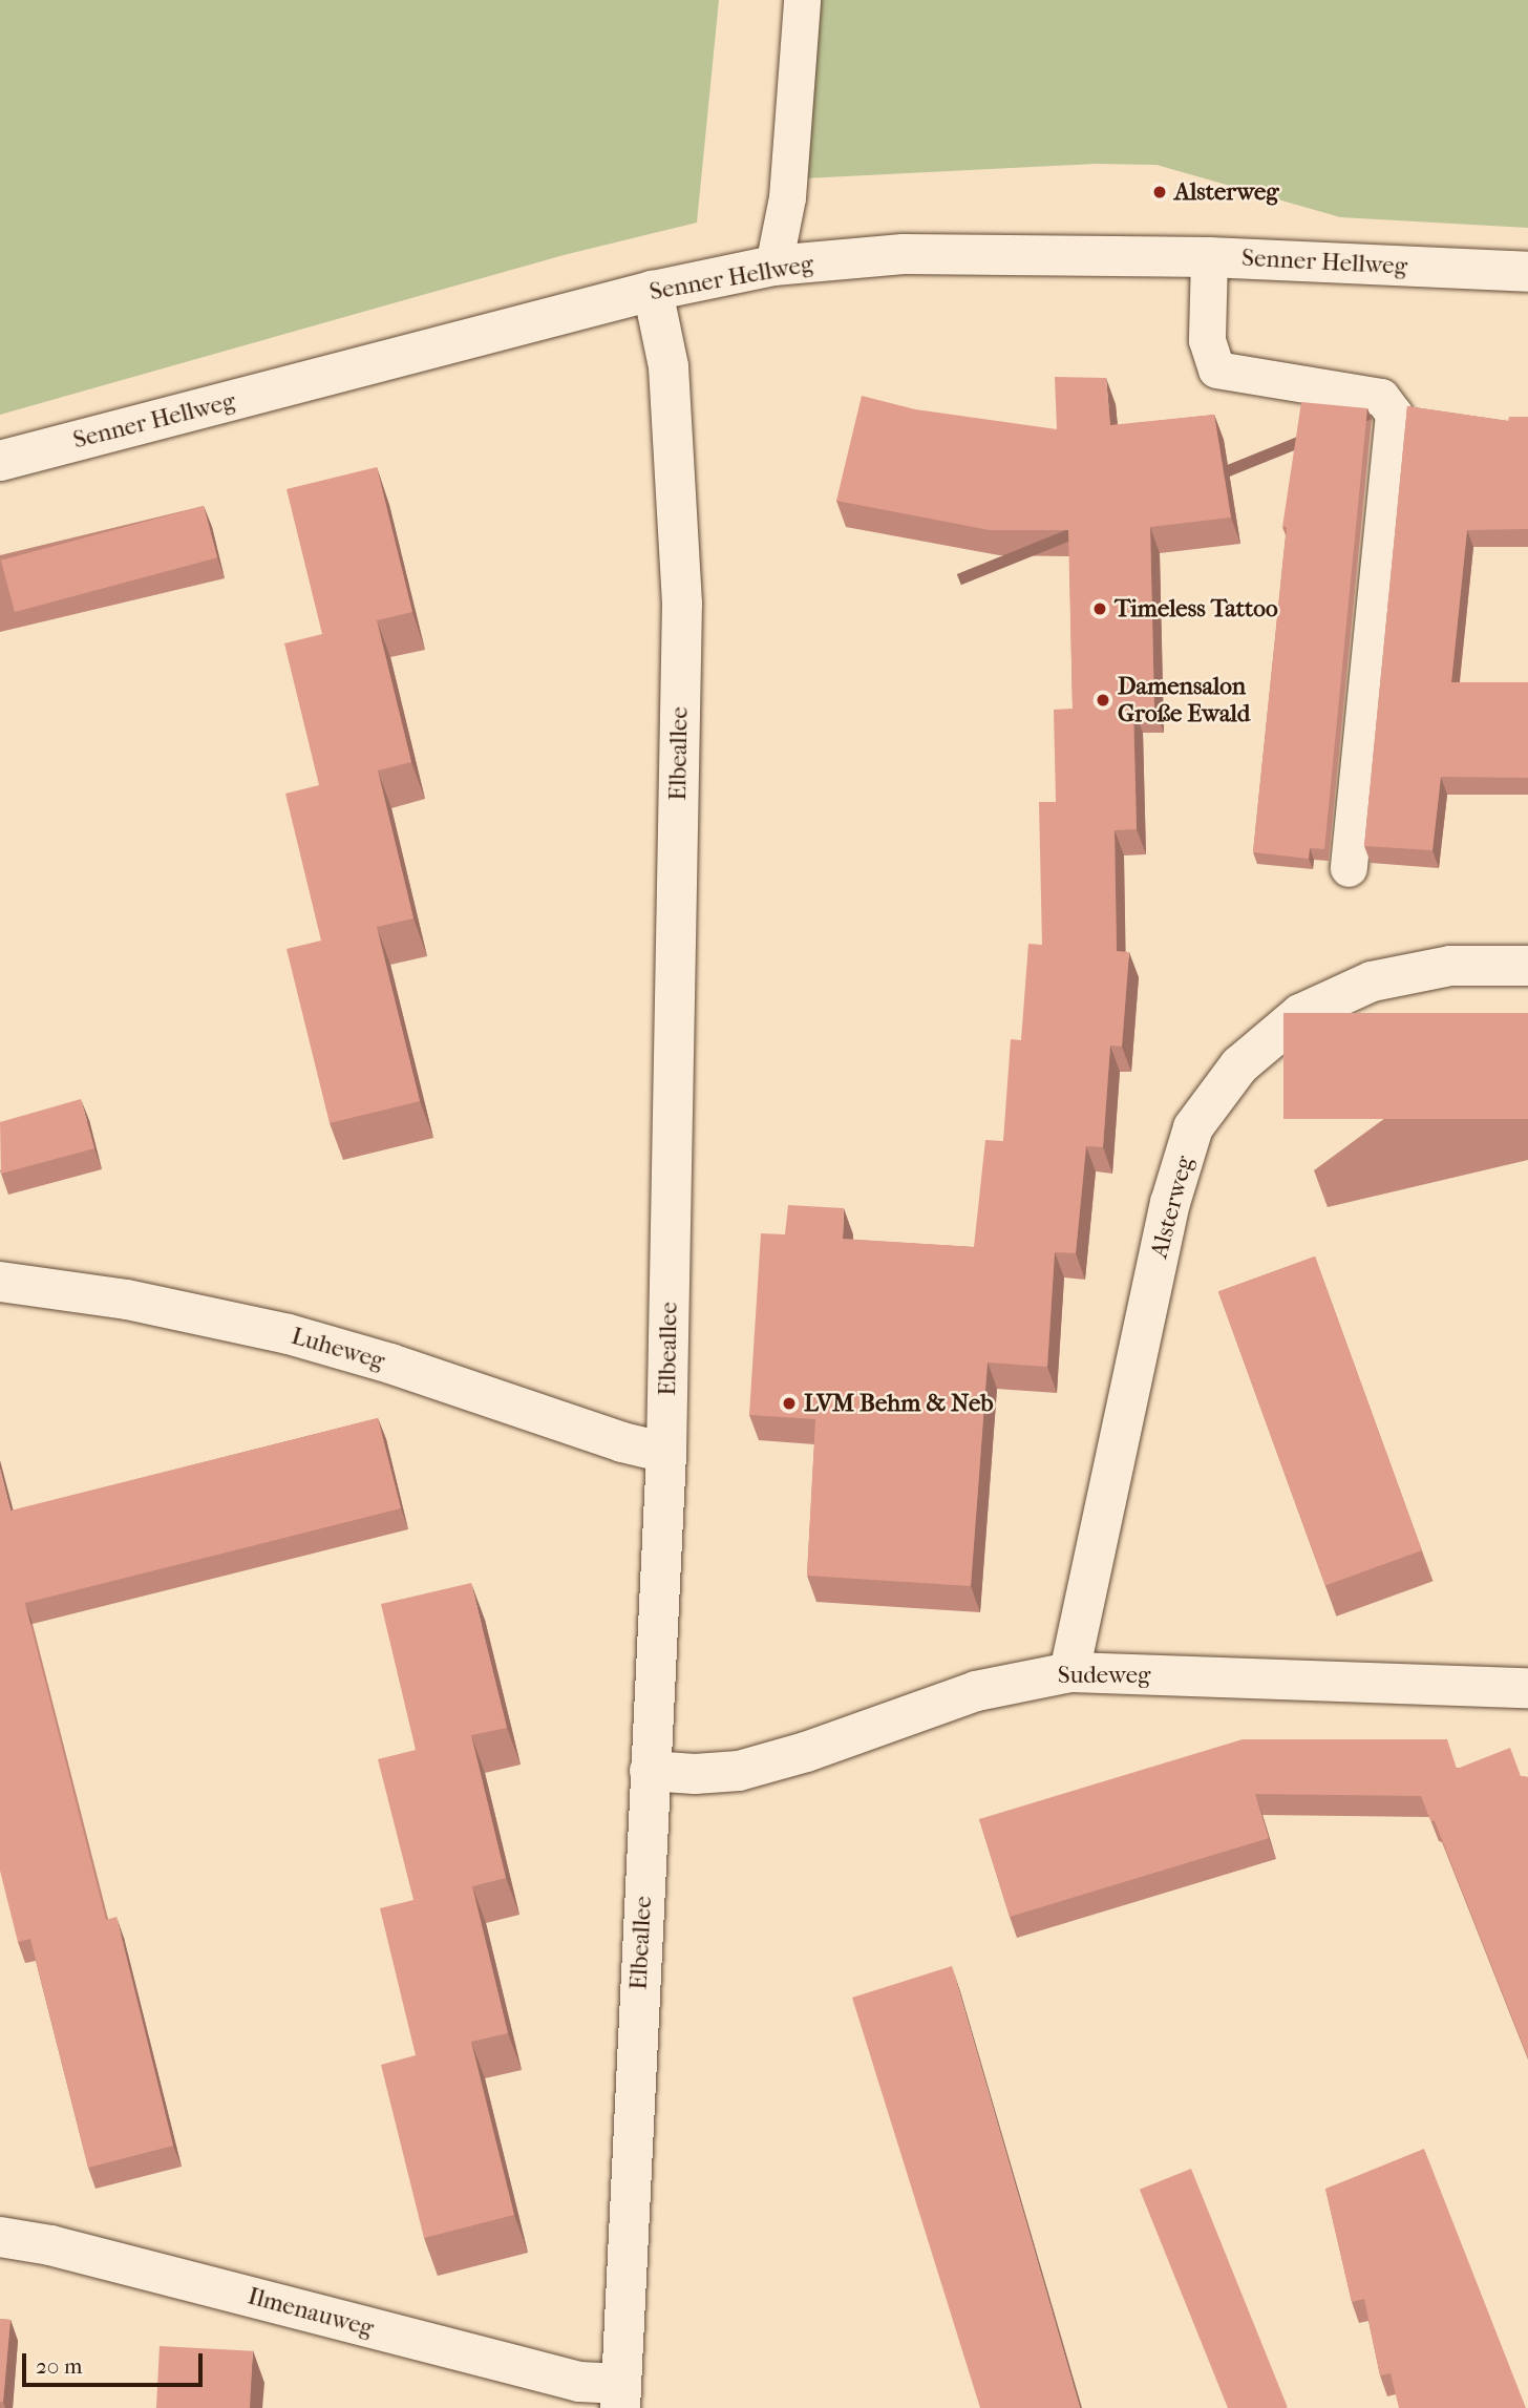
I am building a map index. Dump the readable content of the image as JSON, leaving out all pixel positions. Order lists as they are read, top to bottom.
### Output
{
  "streets": {
    "street": [
      "Senner Hellweg",
      "Elbeallee",
      "Alsterweg",
      "Luheweg",
      "Sudeweg",
      "Ilmenauweg"
    ]
  },
  "crossings": [
    ["Senner Hellweg", "Elbeallee"],
    ["Elbeallee", "Luheweg"],
    ["Elbeallee", "Sudeweg"],
    ["Elbeallee", "Ilmenauweg"],
    ["Alsterweg", "Sudeweg"]
  ],
  "places": [
    "Alsterweg",
    "Timeless Tattoo",
    "Damensalon Große Ewald",
    "LVM Behm & Neb"
  ],
  "scale_bar": "20 m"
}
